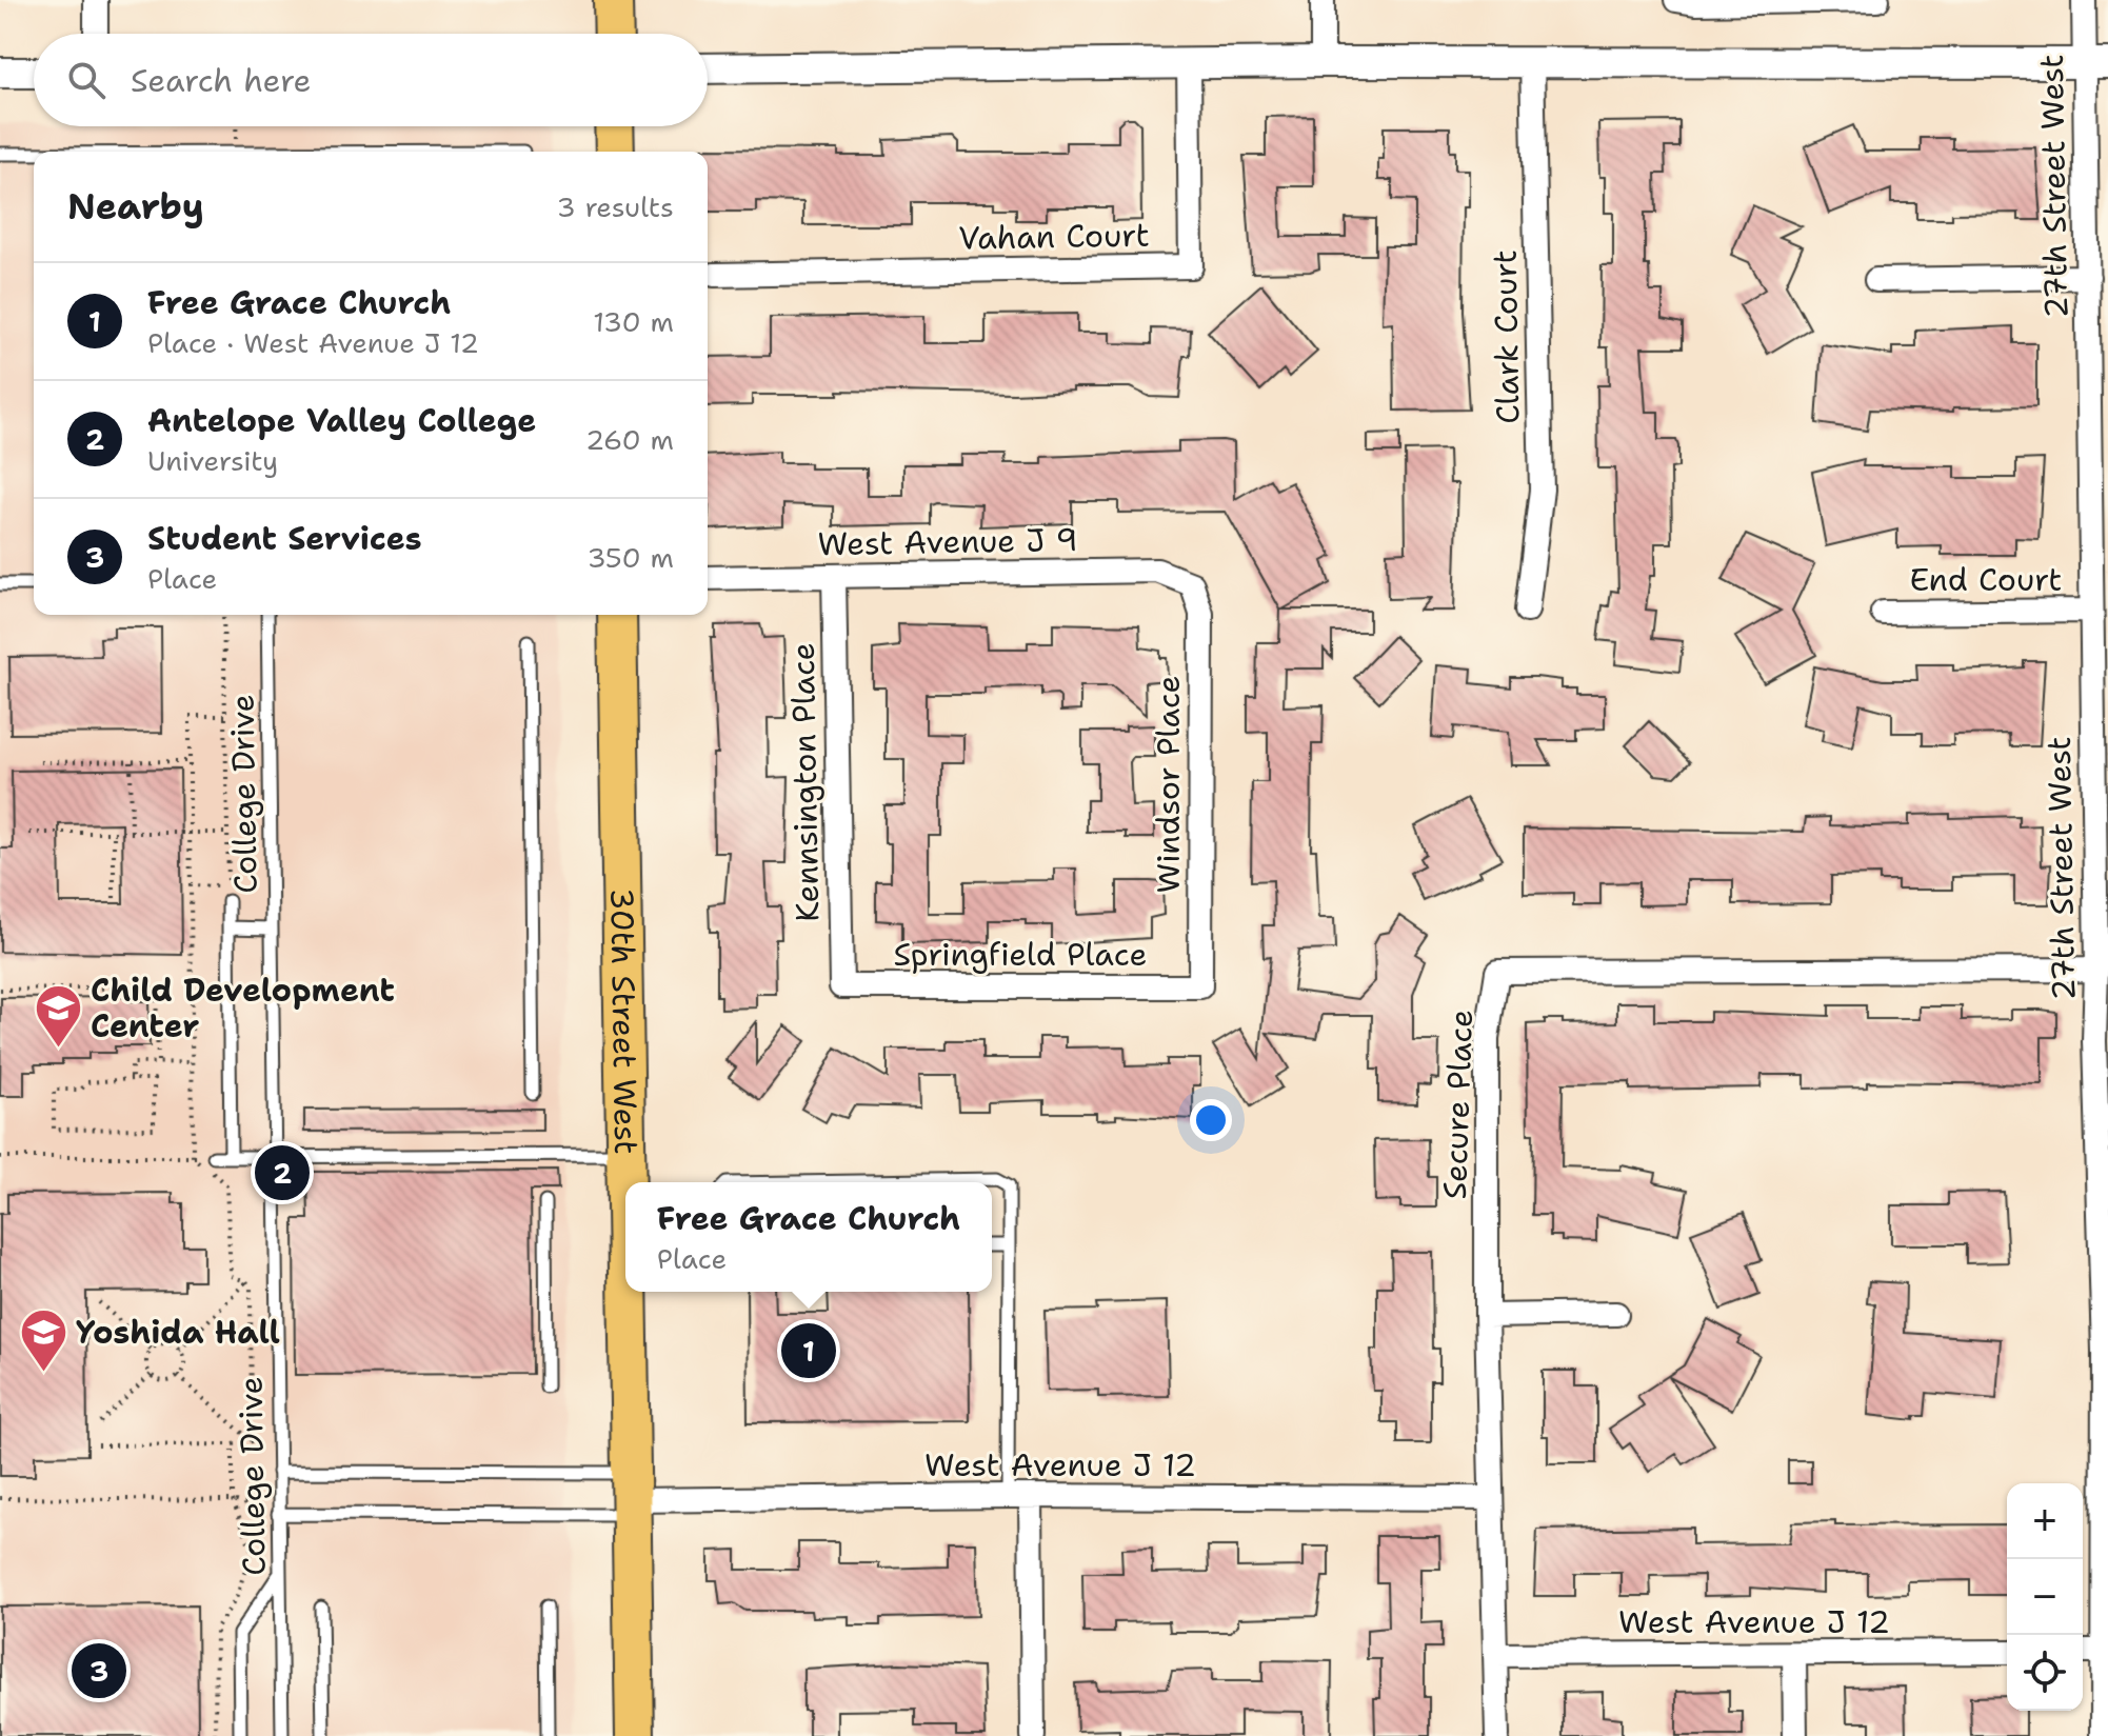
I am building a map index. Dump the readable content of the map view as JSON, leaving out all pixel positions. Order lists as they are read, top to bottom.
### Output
{
  "streets": {
    "main road": ["30th Street West"],
    "street": [
      "27th Street West",
      "Vahan Court",
      "Clark Court",
      "West Avenue J 9",
      "End Court",
      "Kennsington Place",
      "Windsor Place",
      "Springfield Place",
      "Secure Place",
      "West Avenue J 12"
    ],
    "lane": ["College Drive"]
  },
  "crossings": [
    ["27th Street West", "End Court"],
    ["27th Street West", "Secure Place"],
    ["West Avenue J 9", "Kennsington Place"],
    ["West Avenue J 9", "Windsor Place"],
    ["Kennsington Place", "Springfield Place"],
    ["Windsor Place", "Springfield Place"],
    ["30th Street West", "West Avenue J 12"],
    ["Secure Place", "West Avenue J 12"]
  ],
  "places": {
    "school or university": ["Child Development Center", "Yoshida Hall"]
  },
  "page": {
    "search": "Search here",
    "heading": ["Nearby", "3 results"],
    "list": [
      {
        "mark": "1",
        "name": "Free Grace Church",
        "note": "Place · West Avenue J 12",
        "value": "130 m"
      },
      {
        "mark": "2",
        "name": "Antelope Valley College",
        "note": "University",
        "value": "260 m"
      },
      {
        "mark": "3",
        "name": "Student Services",
        "note": "Place",
        "value": "350 m"
      }
    ],
    "pins": ["2", "1", "3"],
    "popup": ["Free Grace Church", "Place"],
    "map_buttons": ["+", "−"]
  }
}
